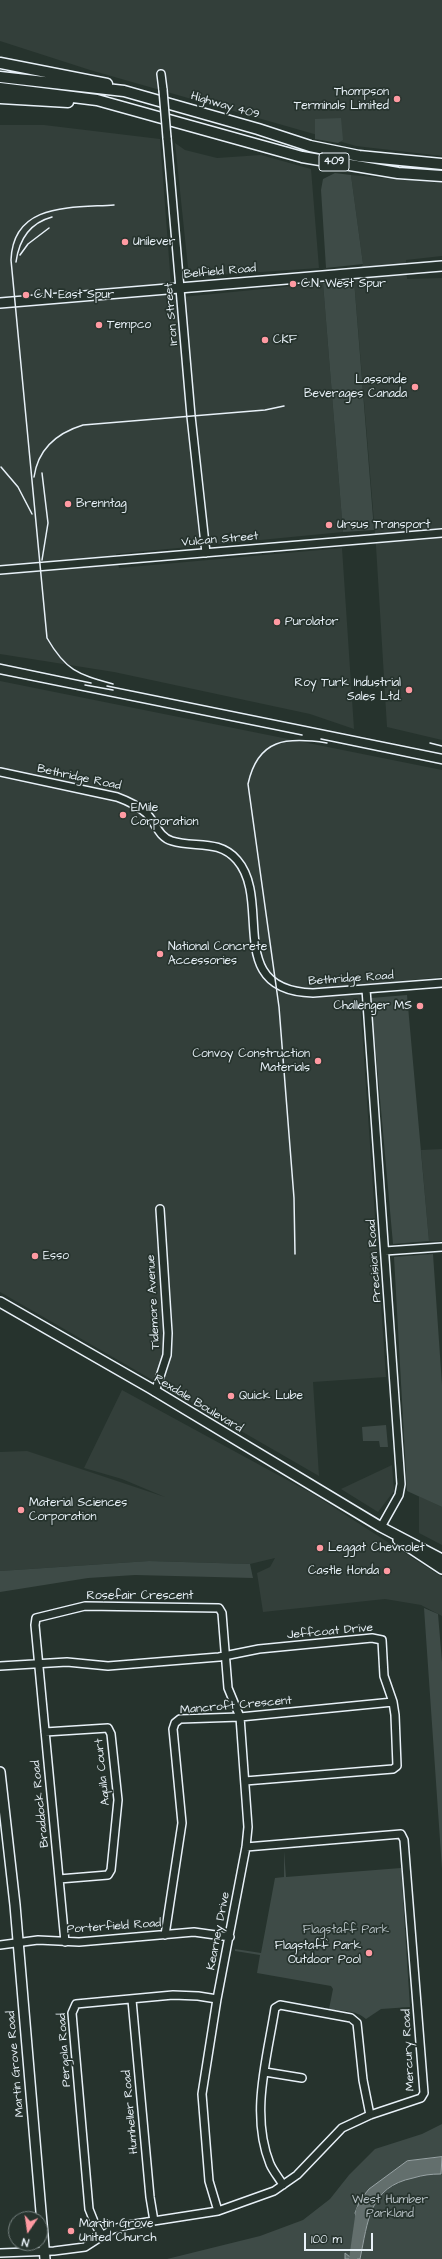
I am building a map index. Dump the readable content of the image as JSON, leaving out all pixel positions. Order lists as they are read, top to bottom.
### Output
{
  "streets": {
    "highway": ["Highway 409", "409"],
    "main road": ["Belfield Road", "Rexdale Boulevard", "Martin Grove Road"],
    "street": [
      "Iron Street",
      "Vulcan Street",
      "Bethridge Road",
      "Precision Road",
      "Tidemore Avenue",
      "Rosefair Crescent",
      "Jeffcoat Drive",
      "Mancroft Crescent",
      "Aquila Court",
      "Braddock Road",
      "Porterfield Road",
      "Kearney Drive",
      "Pergola Road",
      "Mercury Road",
      "Humheller Road"
    ]
  },
  "crossings": [
    ["Belfield Road", "Iron Street"],
    ["Iron Street", "Vulcan Street"],
    ["Bethridge Road", "Precision Road"],
    ["Precision Road", "Rexdale Boulevard"],
    ["Tidemore Avenue", "Rexdale Boulevard"],
    ["Rosefair Crescent", "Jeffcoat Drive"],
    ["Rosefair Crescent", "Braddock Road"],
    ["Rosefair Crescent", "Kearney Drive"],
    ["Jeffcoat Drive", "Mancroft Crescent"],
    ["Jeffcoat Drive", "Braddock Road"],
    ["Jeffcoat Drive", "Kearney Drive"],
    ["Mancroft Crescent", "Porterfield Road"],
    ["Mancroft Crescent", "Kearney Drive"],
    ["Aquila Court", "Braddock Road"],
    ["Braddock Road", "Porterfield Road"],
    ["Porterfield Road", "Kearney Drive"],
    ["Porterfield Road", "Martin Grove Road"],
    ["Kearney Drive", "Pergola Road"],
    ["Kearney Drive", "Mercury Road"],
    ["Pergola Road", "Mercury Road"],
    ["Pergola Road", "Humheller Road"],
    ["Mercury Road", "Martin Grove Road"],
    ["Mercury Road", "Humheller Road"]
  ],
  "parks": ["Flagstaff Park", "West Humber Parkland"],
  "places": [
    "Thompson Terminals Limited",
    "Unilever",
    "C.N. West Spur",
    "C.N. East Spur",
    "Tempco",
    "CKF",
    "Lassonde Beverages Canada",
    "Brenntag",
    "Ursus Transport",
    "Purolator",
    "Roy Turk Industrial Sales Ltd.",
    "EMile Corporation",
    "National Concrete Accessories",
    "Challenger MS",
    "Convoy Construction Materials",
    "Esso",
    "Quick Lube",
    "Material Sciences Corporation",
    "Leggat Chevrolet",
    "Castle Honda",
    "Flagstaff Park Outdoor Pool",
    "Martin Grove United Church"
  ],
  "scale_bar": "100 m",
  "north": "bottom"
}
